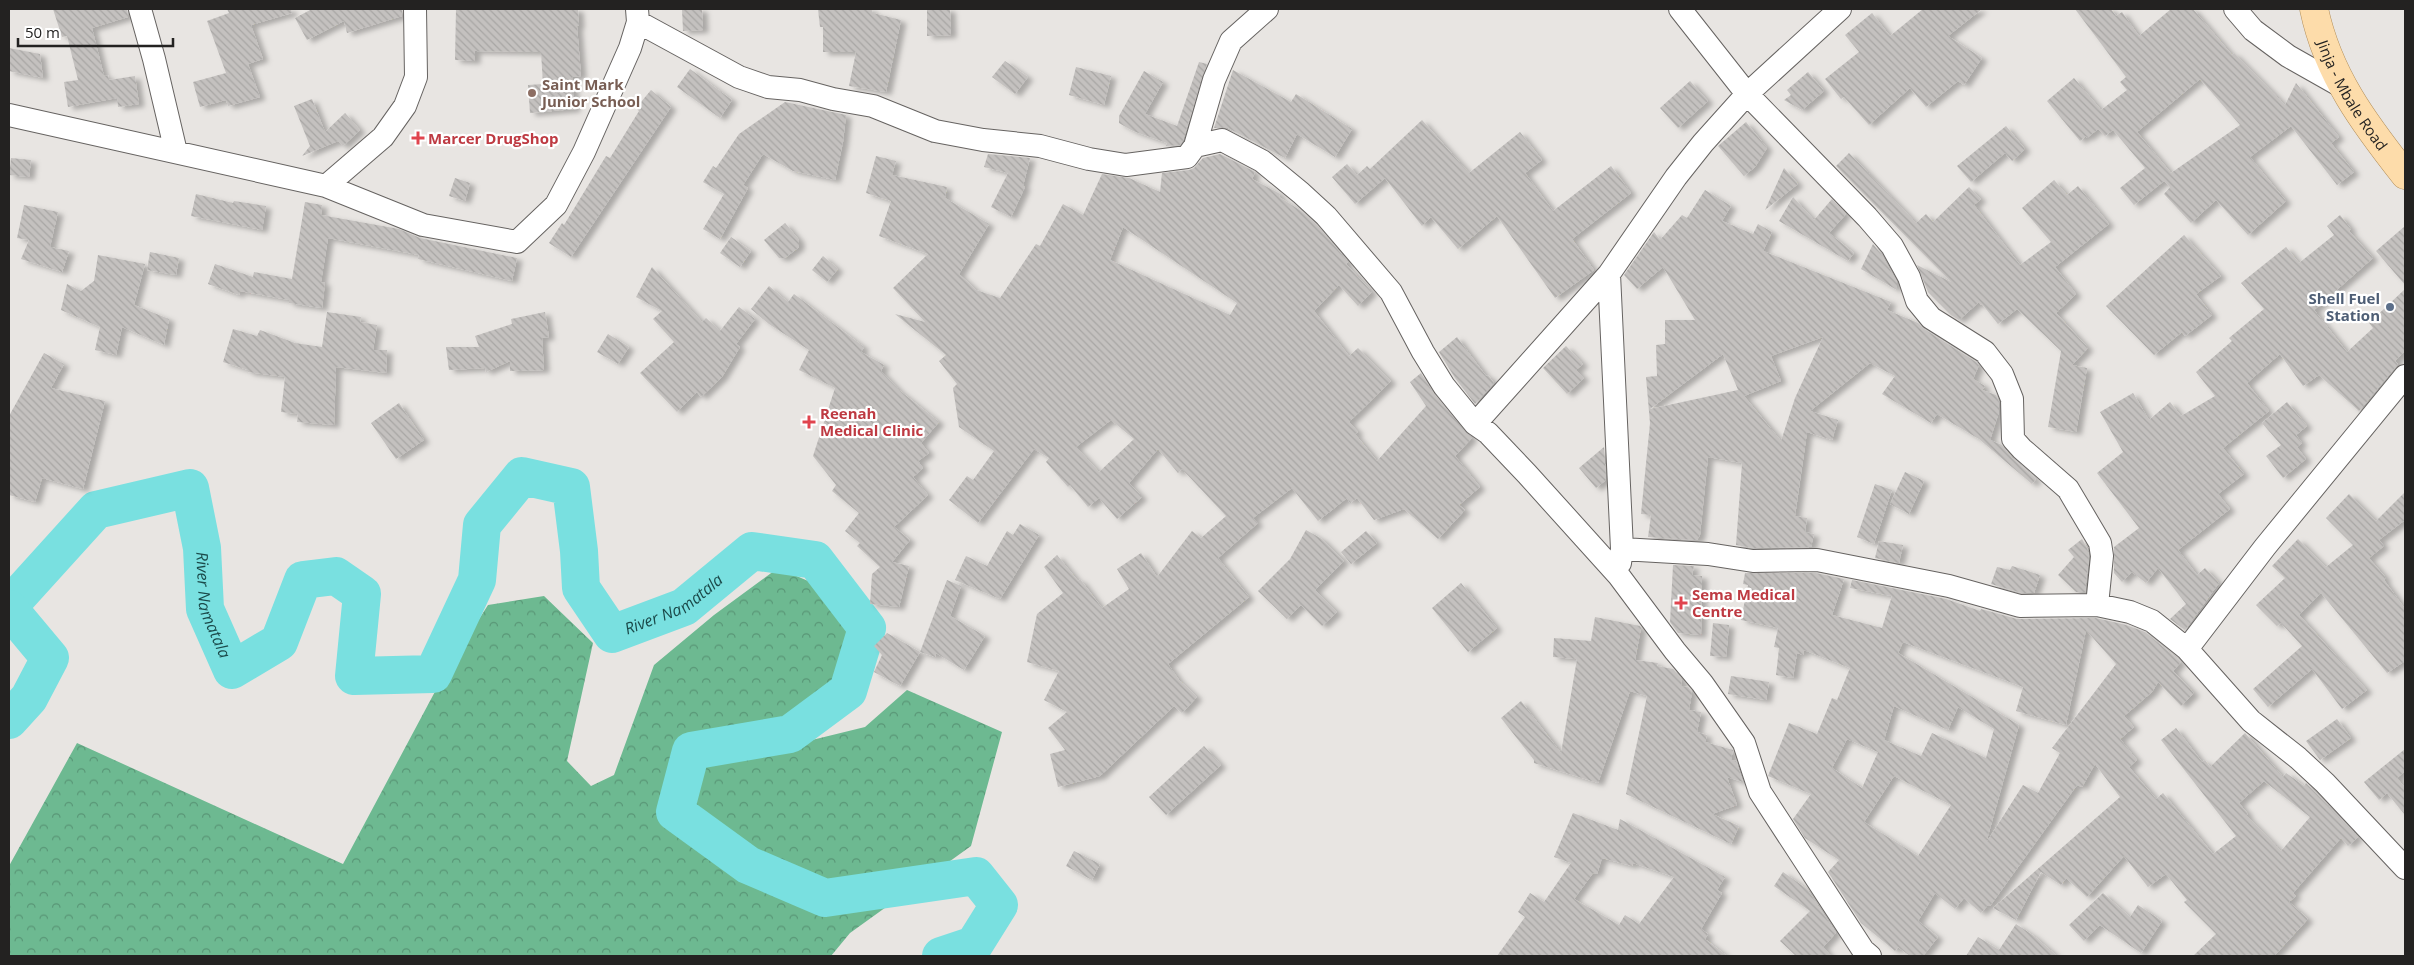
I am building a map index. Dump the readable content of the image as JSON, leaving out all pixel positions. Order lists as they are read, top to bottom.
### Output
{
  "streets": {
    "main road": ["Jinja - Mbale Road"]
  },
  "water": ["River Namatala"],
  "places": {
    "other": ["Saint Mark Junior School", "Shell Fuel Station"],
    "health": ["Marcer DrugShop", "Reenah Medical Clinic", "Sema Medical Centre"]
  },
  "scale_bar": "50 m"
}
